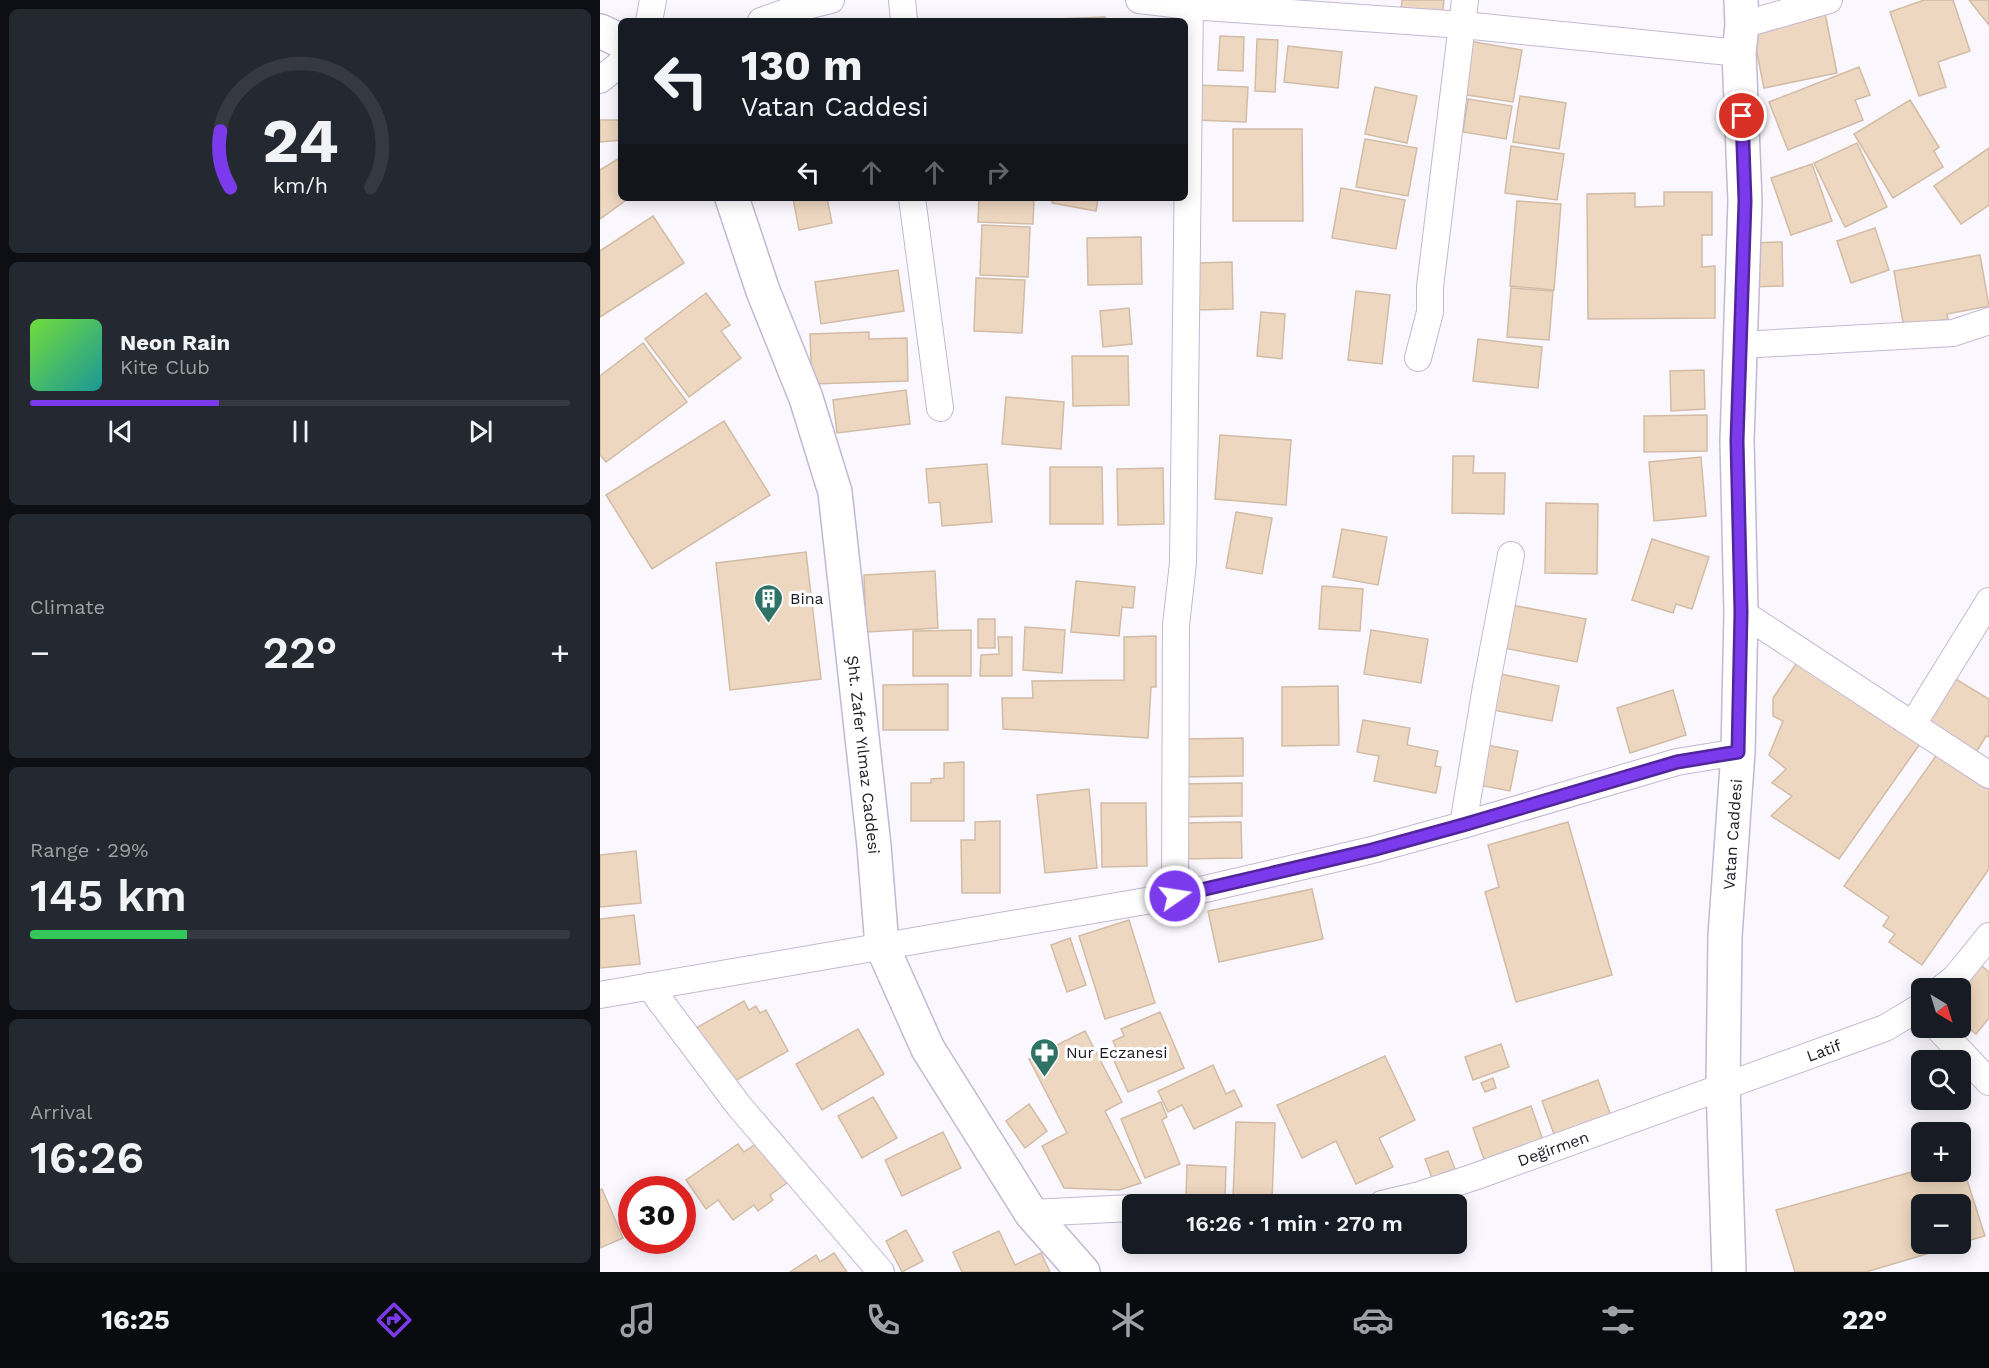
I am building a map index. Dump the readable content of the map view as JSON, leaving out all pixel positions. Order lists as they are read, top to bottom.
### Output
{
  "streets": {
    "street": [
      "Şht. Zafer Yılmaz Caddesi",
      "Vatan Caddesi",
      "Latif",
      "Değirmen"
    ]
  },
  "crossings": [
    ["Vatan Caddesi", "Latif"],
    ["Vatan Caddesi", "Değirmen"],
    ["Latif", "Değirmen"]
  ],
  "places": {
    "building": ["Bina"],
    "pharmacy": ["Nur Eczanesi"]
  },
  "north": "bottom right",
  "page": {
    "turn": ["130 m", "Vatan Caddesi"],
    "song": ["Neon Rain", "Kite Club"],
    "tile": [
      "Climate",
      ["Range · 29%", "145 km"],
      ["Arrival", "16:26"]
    ],
    "heat": ["−", "22°", "+"],
    "map_buttons": ["+", "−"],
    "limit": "30",
    "trip": "16:26 · 1 min · 270 m",
    "tabs": ["16:25", "22°"],
    "gauge": ["24", "km/h"]
  }
}
